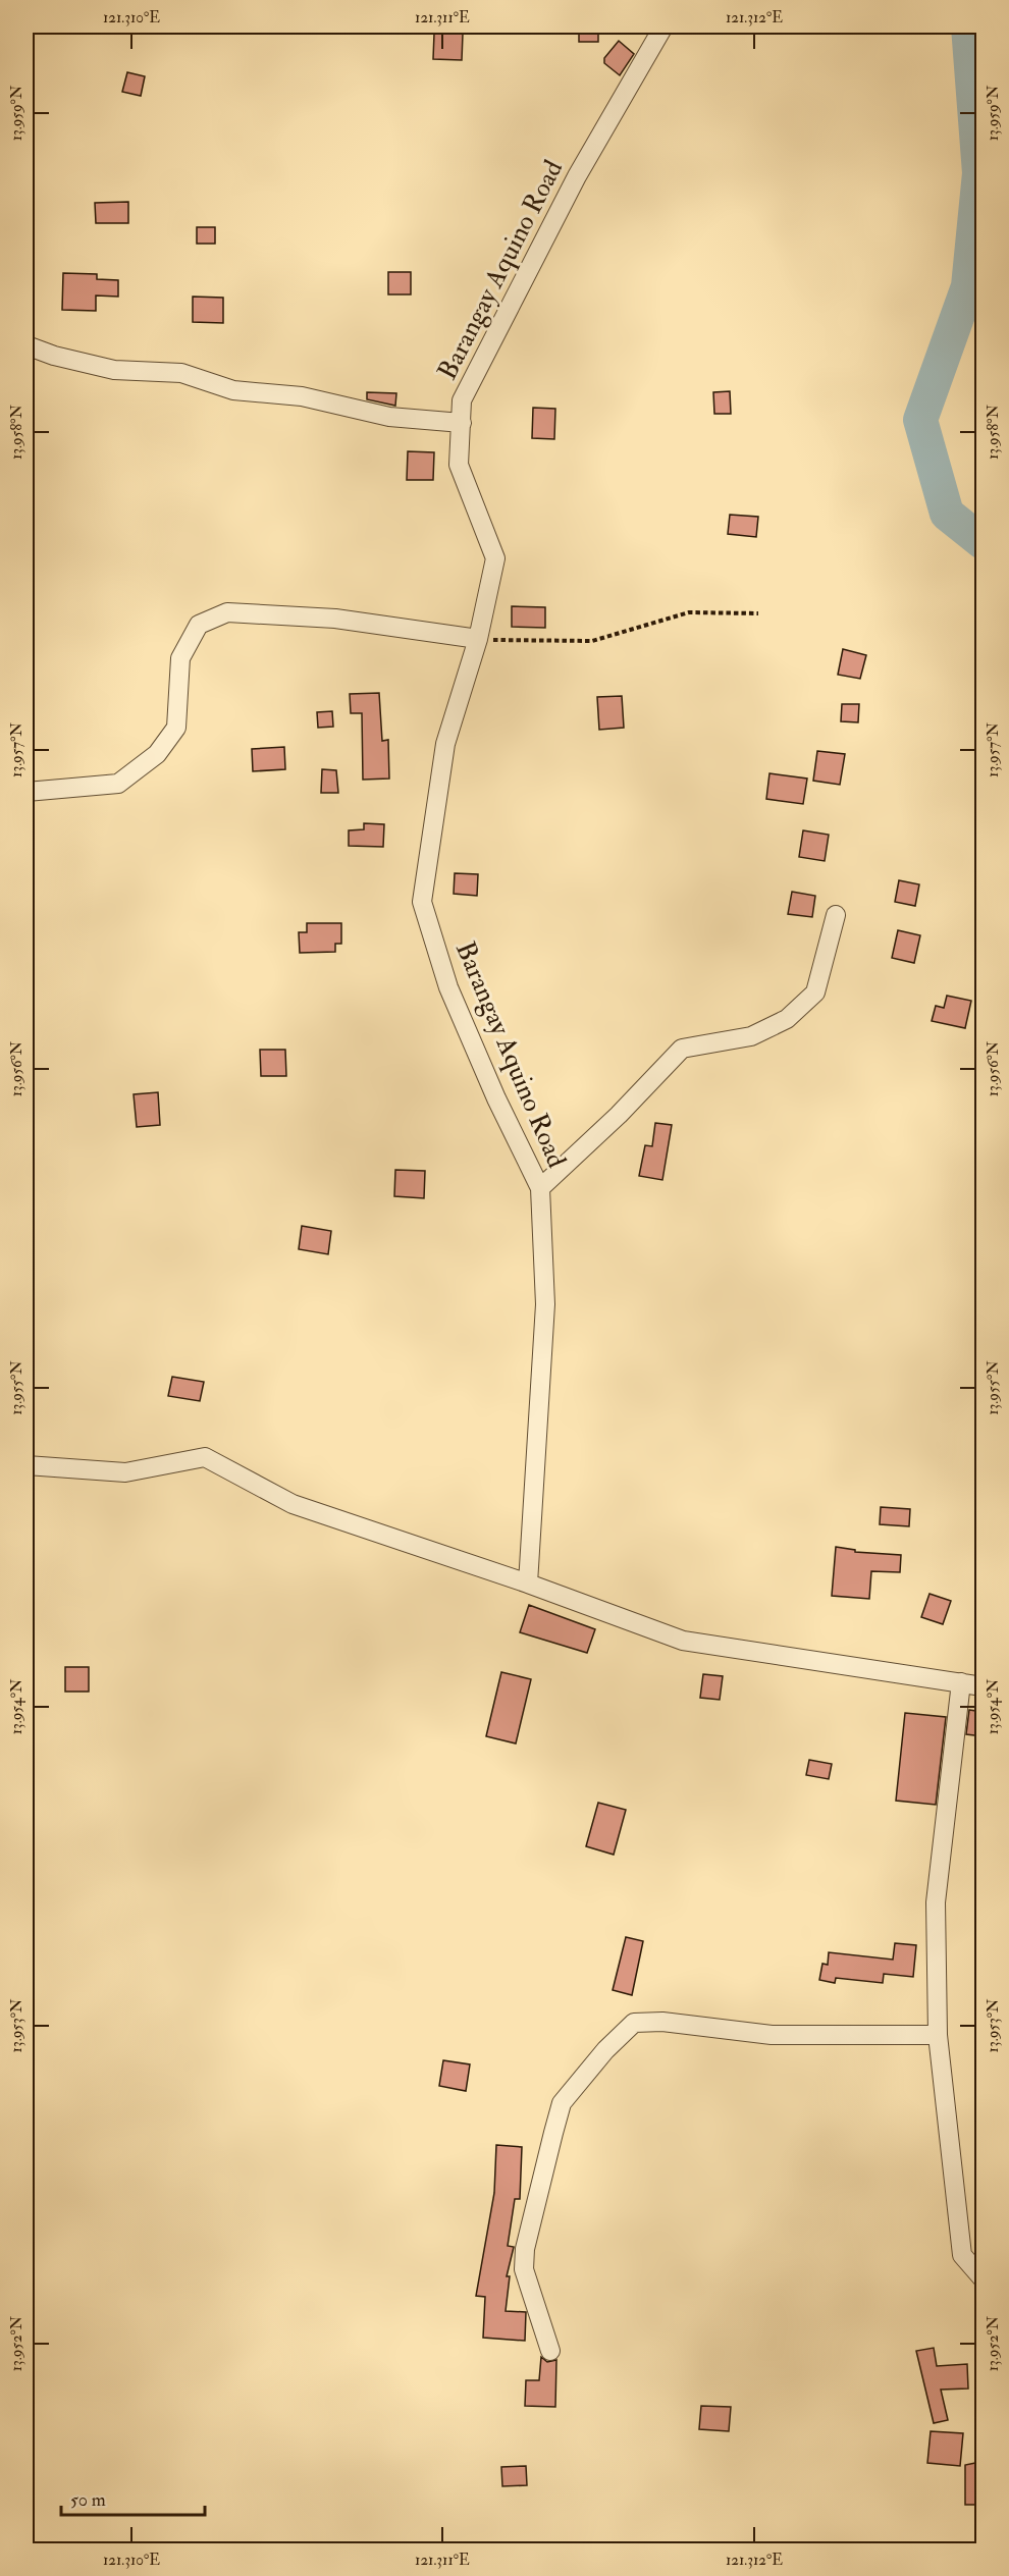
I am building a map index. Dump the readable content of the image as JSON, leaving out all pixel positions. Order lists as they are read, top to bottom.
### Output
{
  "streets": {
    "street": ["Barangay Aquino Road"]
  },
  "scale_bar": "50 m",
  "coordinates": [
    "121.310°E",
    "121.311°E",
    "121.312°E",
    "13.959°N",
    "13.958°N",
    "13.957°N",
    "13.956°N",
    "13.955°N",
    "13.954°N",
    "13.953°N",
    "13.952°N"
  ]
}
